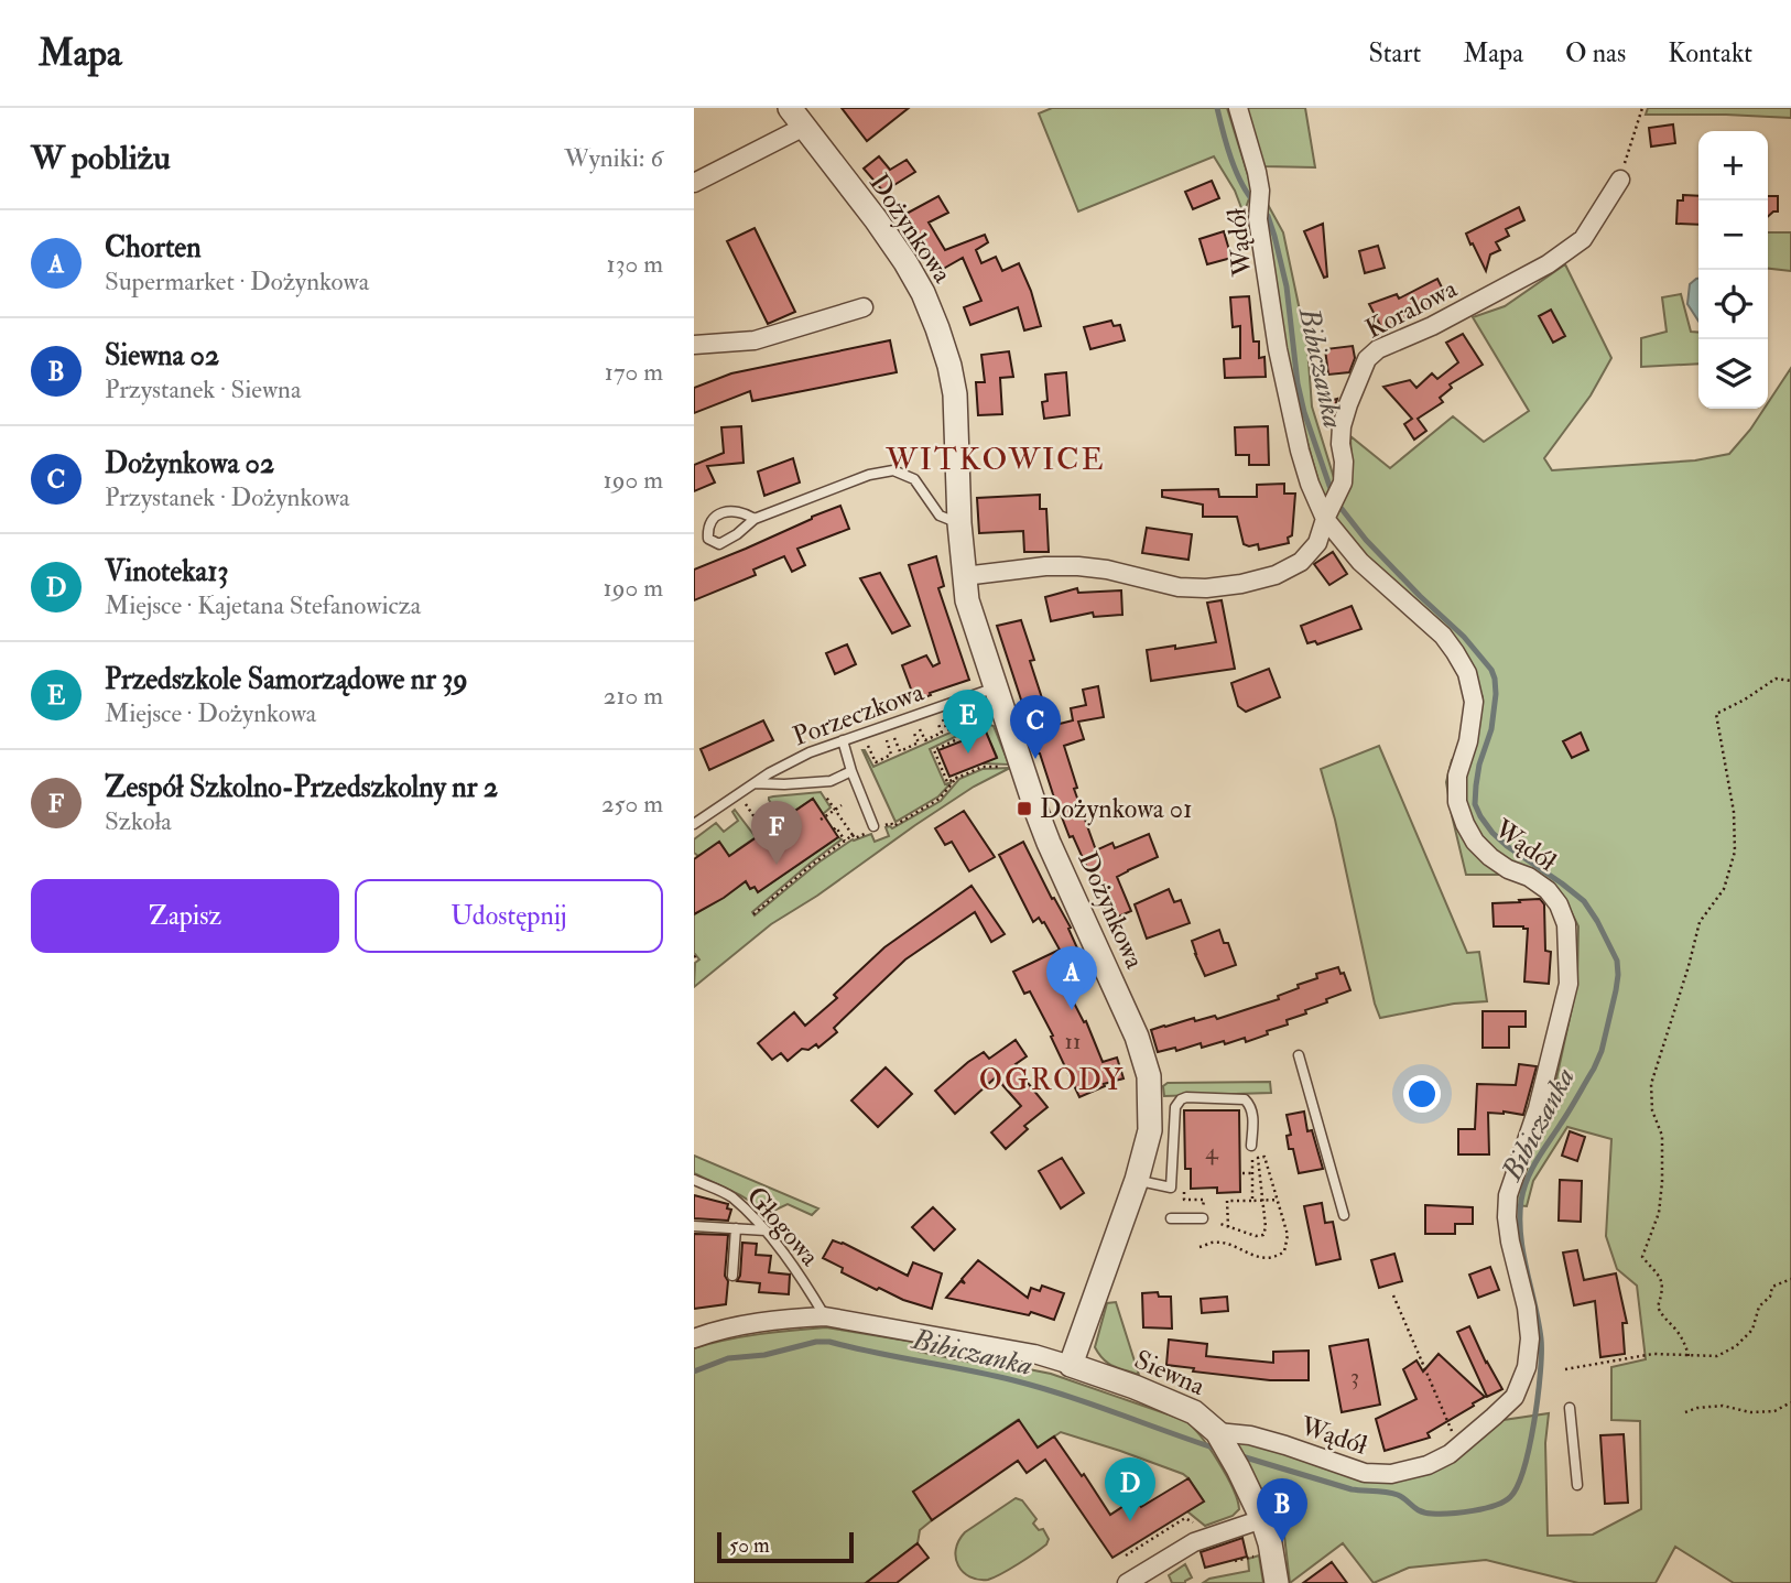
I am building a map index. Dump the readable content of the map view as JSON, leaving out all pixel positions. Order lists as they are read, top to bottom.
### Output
{
  "streets": {
    "street": [
      "Dożynkowa",
      "Wądół",
      "Koralowa",
      "Siewna"
    ],
    "lane": ["Porzeczkowa", "Głogowa"]
  },
  "crossings": [
    ["Dożynkowa", "Koralowa"],
    ["Dożynkowa", "Porzeczkowa"],
    ["Dożynkowa", "Siewna"],
    ["Wądół", "Koralowa"],
    ["Wądół", "Siewna"]
  ],
  "districts": ["WITKOWICE", "OGRODY"],
  "water": ["Bibiczanka"],
  "places": {
    "transit": ["Dożynkowa 01"]
  },
  "house_numbers": ["11", "4", "3"],
  "scale_bar": "50 m",
  "page": {
    "header": "Mapa",
    "nav": [
      "Start",
      "Mapa",
      "O nas",
      "Kontakt"
    ],
    "heading": ["W pobliżu", "Wyniki: 6"],
    "map_buttons": ["+", "−"],
    "list": [
      {
        "mark": "A",
        "name": "Chorten",
        "note": "Supermarket · Dożynkowa",
        "value": "130 m"
      },
      {
        "mark": "B",
        "name": "Siewna 02",
        "note": "Przystanek · Siewna",
        "value": "170 m"
      },
      {
        "mark": "C",
        "name": "Dożynkowa 02",
        "note": "Przystanek · Dożynkowa",
        "value": "190 m"
      },
      {
        "mark": "D",
        "name": "Vinoteka13",
        "note": "Miejsce · Kajetana Stefanowicza",
        "value": "190 m"
      },
      {
        "mark": "E",
        "name": "Przedszkole Samorządowe nr 39",
        "note": "Miejsce · Dożynkowa",
        "value": "210 m"
      },
      {
        "mark": "F",
        "name": "Zespół Szkolno-Przedszkolny nr 2",
        "note": "Szkoła",
        "value": "250 m"
      }
    ],
    "pins": [
      "E",
      "C",
      "F",
      "A",
      "D",
      "B"
    ],
    "buttons": ["Zapisz", "Udostępnij"],
    "scale": "50 m"
  }
}
